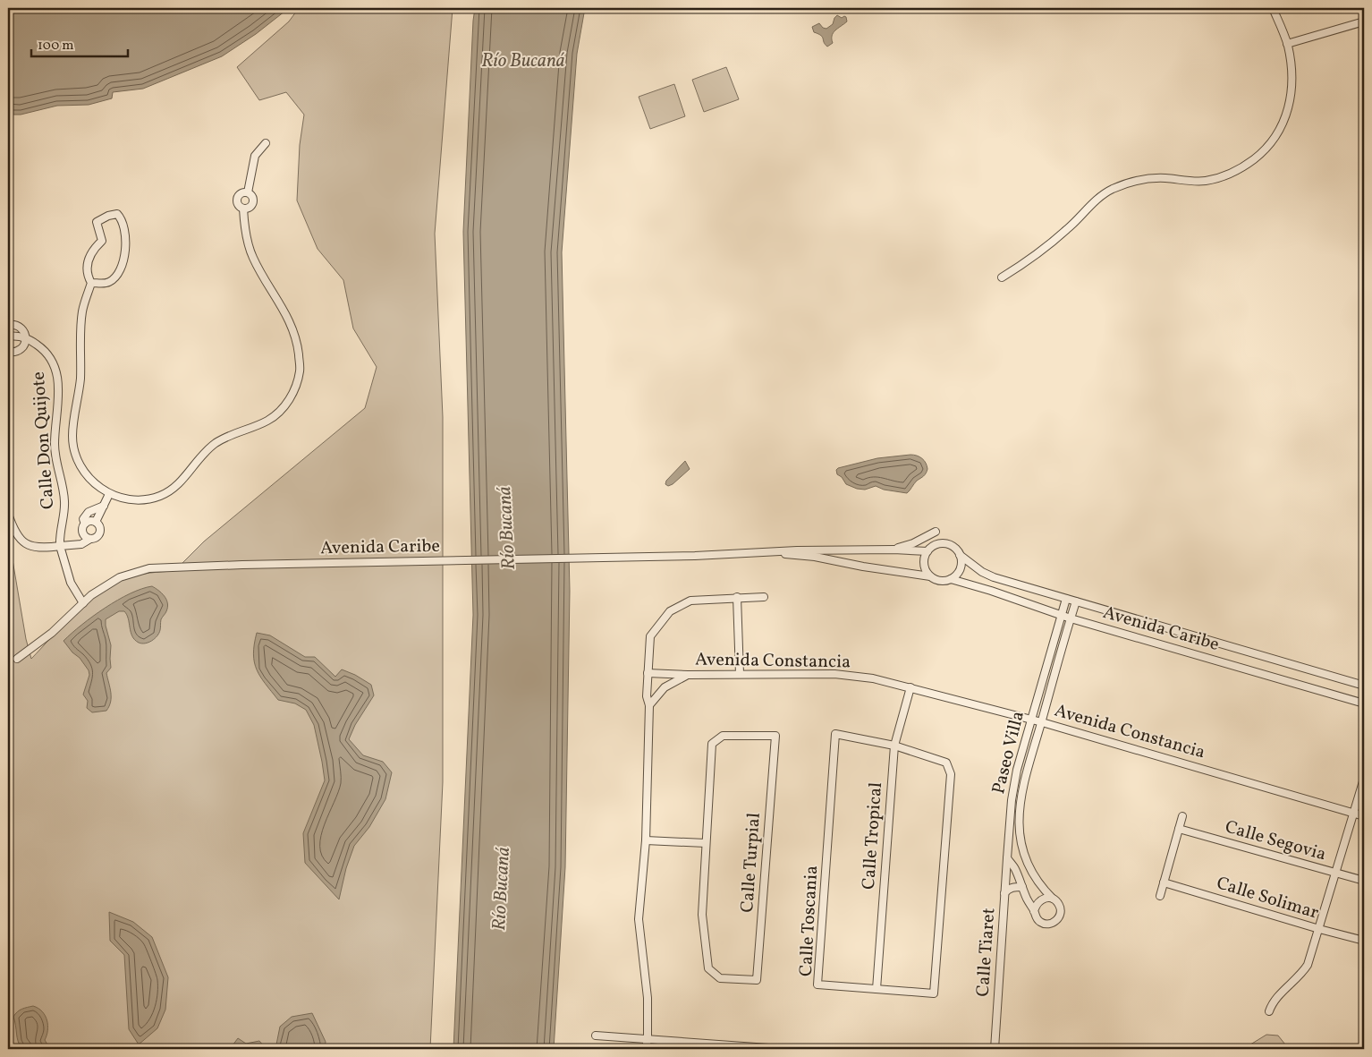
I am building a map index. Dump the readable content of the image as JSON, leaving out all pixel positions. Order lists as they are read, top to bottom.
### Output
{
  "streets": {
    "street": [
      "Calle Don Quijote",
      "Avenida Caribe",
      "Avenida Constancia",
      "Paseo Villa",
      "Calle Tropical",
      "Calle Segovia",
      "Calle Turpial",
      "Calle Solimar",
      "Calle Toscania",
      "Calle Tiaret"
    ]
  },
  "crossings": [
    ["Calle Don Quijote", "Avenida Caribe"],
    ["Avenida Caribe", "Paseo Villa"],
    ["Avenida Constancia", "Paseo Villa"],
    ["Avenida Constancia", "Calle Tropical"],
    ["Paseo Villa", "Calle Tiaret"],
    ["Calle Tropical", "Calle Toscania"]
  ],
  "water": ["Río Bucaná"],
  "scale_bar": "100 m"
}
